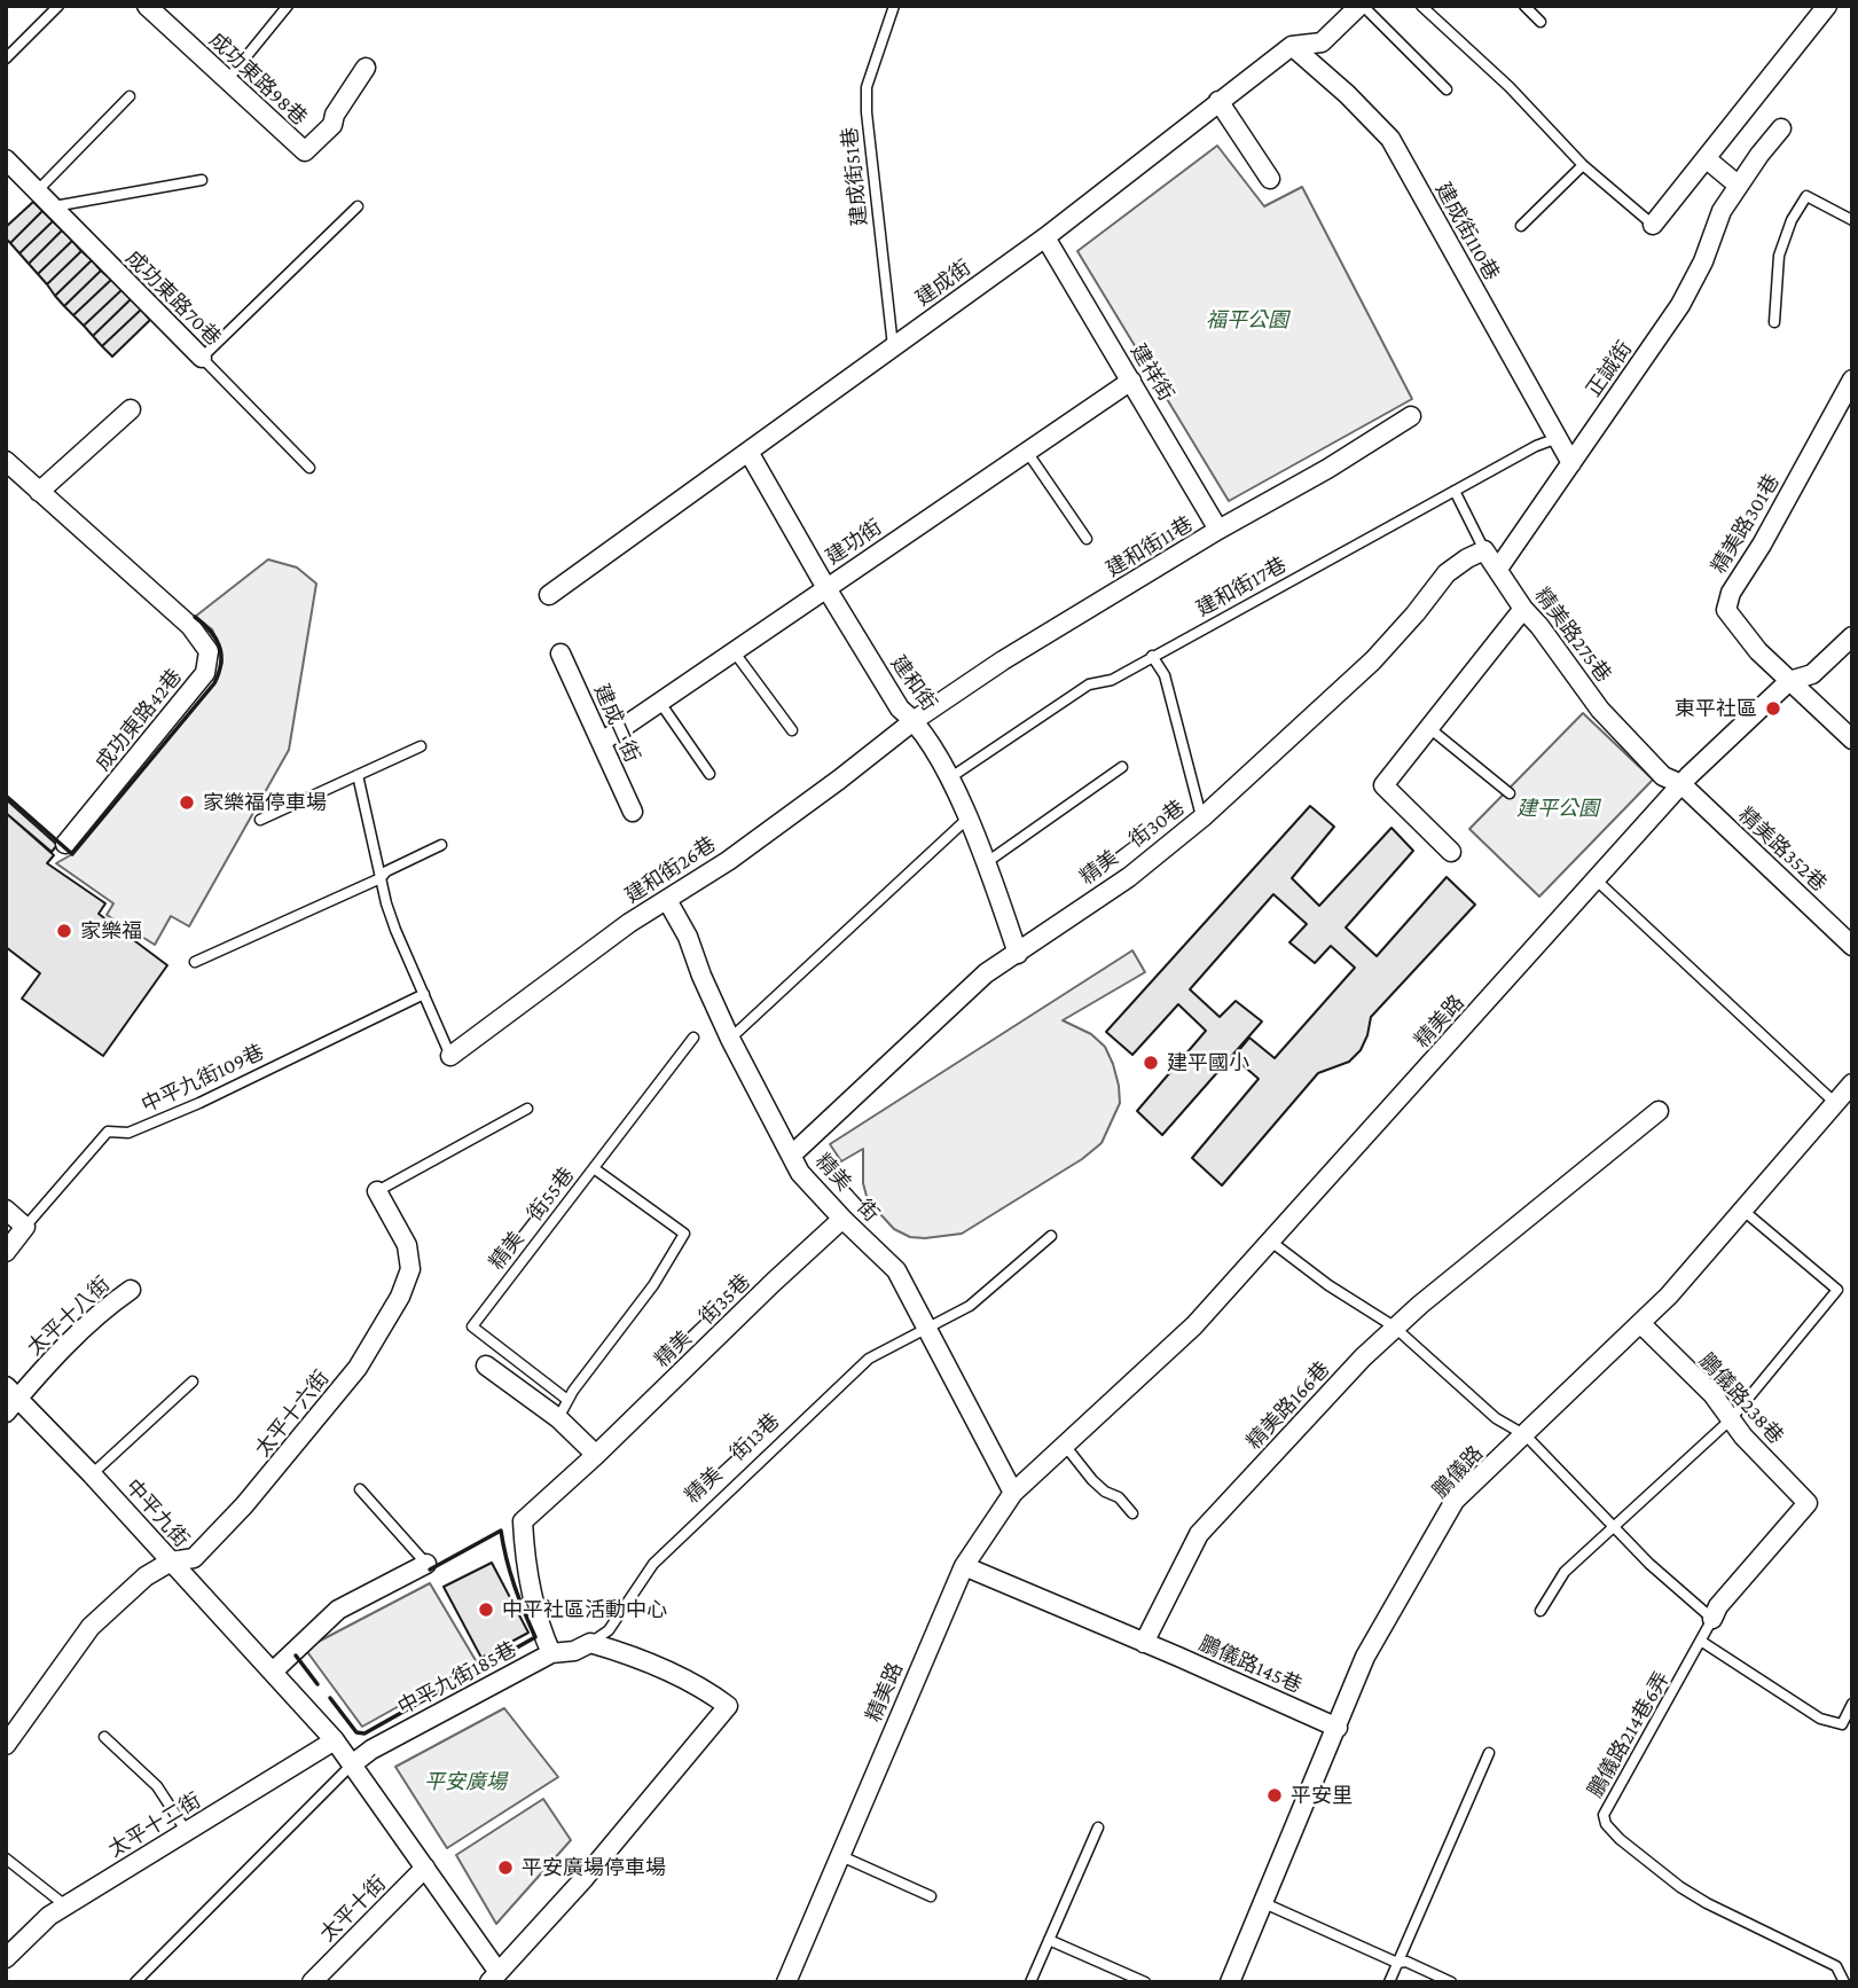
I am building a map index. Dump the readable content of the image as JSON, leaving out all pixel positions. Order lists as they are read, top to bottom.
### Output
{
  "streets": {
    "street": [
      "成功東路98巷",
      "建成街110巷",
      "建成街",
      "成功東路70巷",
      "正誠街",
      "建祥街",
      "精美路301巷",
      "建功街",
      "建和街11巷",
      "精美路275巷",
      "建和街",
      "成功東路42巷",
      "建成二街",
      "精美一街30巷",
      "精美路352巷",
      "建和街26巷",
      "精美路",
      "精美一街",
      "太平十八街",
      "精美一街35巷",
      "鵬儀路238巷",
      "精美路166巷",
      "太平十六街",
      "精美一街13巷",
      "鵬儀路",
      "中平九街",
      "鵬儀路145巷",
      "中平九街185巷",
      "太平十二街",
      "太平十街"
    ],
    "lane": [
      "建成街51巷",
      "建和街17巷",
      "中平九街109巷",
      "精美一街55巷",
      "鵬儀路214巷6弄"
    ]
  },
  "crossings": [
    ["建成街51巷", "建成街"],
    ["建成街110巷", "建成街"],
    ["建成街110巷", "正誠街"],
    ["建成街110巷", "建和街17巷"],
    ["建成街", "建祥街"],
    ["建成街", "建和街"],
    ["正誠街", "精美路275巷"],
    ["建祥街", "建功街"],
    ["建祥街", "建和街11巷"],
    ["精美路301巷", "精美路"],
    ["建功街", "建和街"],
    ["建功街", "建成二街"],
    ["建和街11巷", "建和街"],
    ["建和街11巷", "建和街26巷"],
    ["建和街17巷", "精美路275巷"],
    ["建和街17巷", "建和街"],
    ["精美路275巷", "精美一街30巷"],
    ["精美路275巷", "精美路352巷"],
    ["精美路275巷", "精美路"],
    ["建和街", "精美一街30巷"],
    ["建和街", "建和街26巷"],
    ["精美一街30巷", "精美一街"],
    ["精美路352巷", "精美路"],
    ["建和街26巷", "精美一街"],
    ["精美路", "精美一街"],
    ["精美一街", "精美一街35巷"],
    ["精美一街", "精美一街13巷"],
    ["太平十八街", "中平九街"],
    ["鵬儀路238巷", "鵬儀路"],
    ["鵬儀路238巷", "鵬儀路214巷6弄"],
    ["精美路166巷", "鵬儀路145巷"],
    ["太平十六街", "中平九街"],
    ["精美一街13巷", "中平九街"],
    ["精美一街13巷", "中平九街185巷"],
    ["鵬儀路", "鵬儀路145巷"],
    ["中平九街", "中平九街185巷"],
    ["中平九街", "太平十二街"],
    ["中平九街", "太平十街"]
  ],
  "parks": ["福平公園", "建平公園", "平安廣場"],
  "places": [
    "東平社區",
    "家樂福停車場",
    "家樂福",
    "建平國小",
    "中平社區活動中心",
    "平安里",
    "平安廣場停車場"
  ]
}
